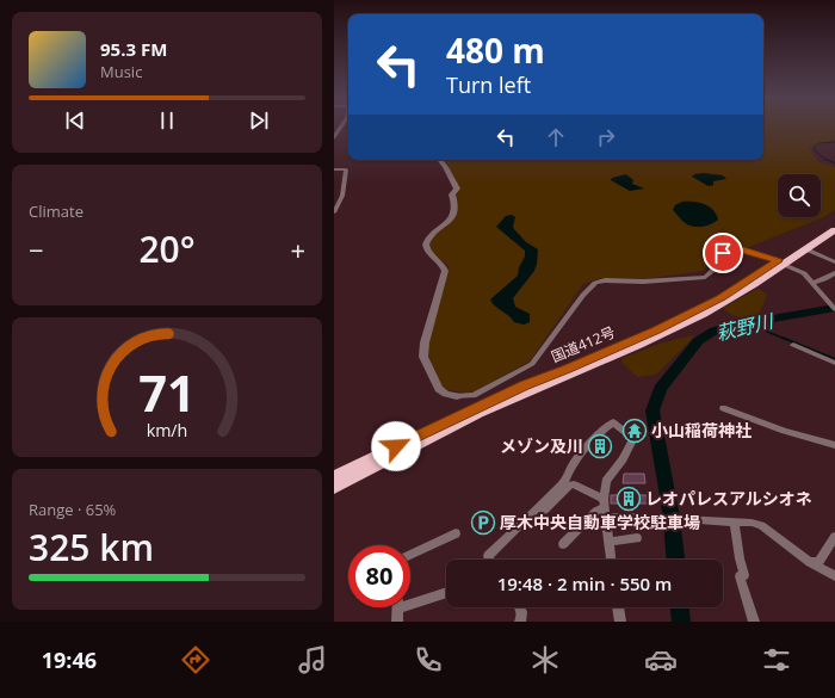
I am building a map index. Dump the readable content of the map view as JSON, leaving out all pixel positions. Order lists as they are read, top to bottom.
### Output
{
  "streets": {
    "highway": ["国道412号"]
  },
  "water": ["萩野川"],
  "places": {
    "temple": ["小山稲荷神社"],
    "building": ["メゾン及川", "レオパレスアルシオネ"],
    "parking": ["厚木中央自動車学校駐車場"]
  },
  "page": {
    "turn": ["480 m", "Turn left"],
    "song": ["95.3 FM", "Music"],
    "tile": [
      "Climate",
      ["Range · 65%", "325 km"]
    ],
    "heat": ["−", "20°", "+"],
    "limit": "80",
    "trip": "19:48 · 2 min · 550 m",
    "tabs": "19:46",
    "gauge": ["71", "km/h"]
  }
}
